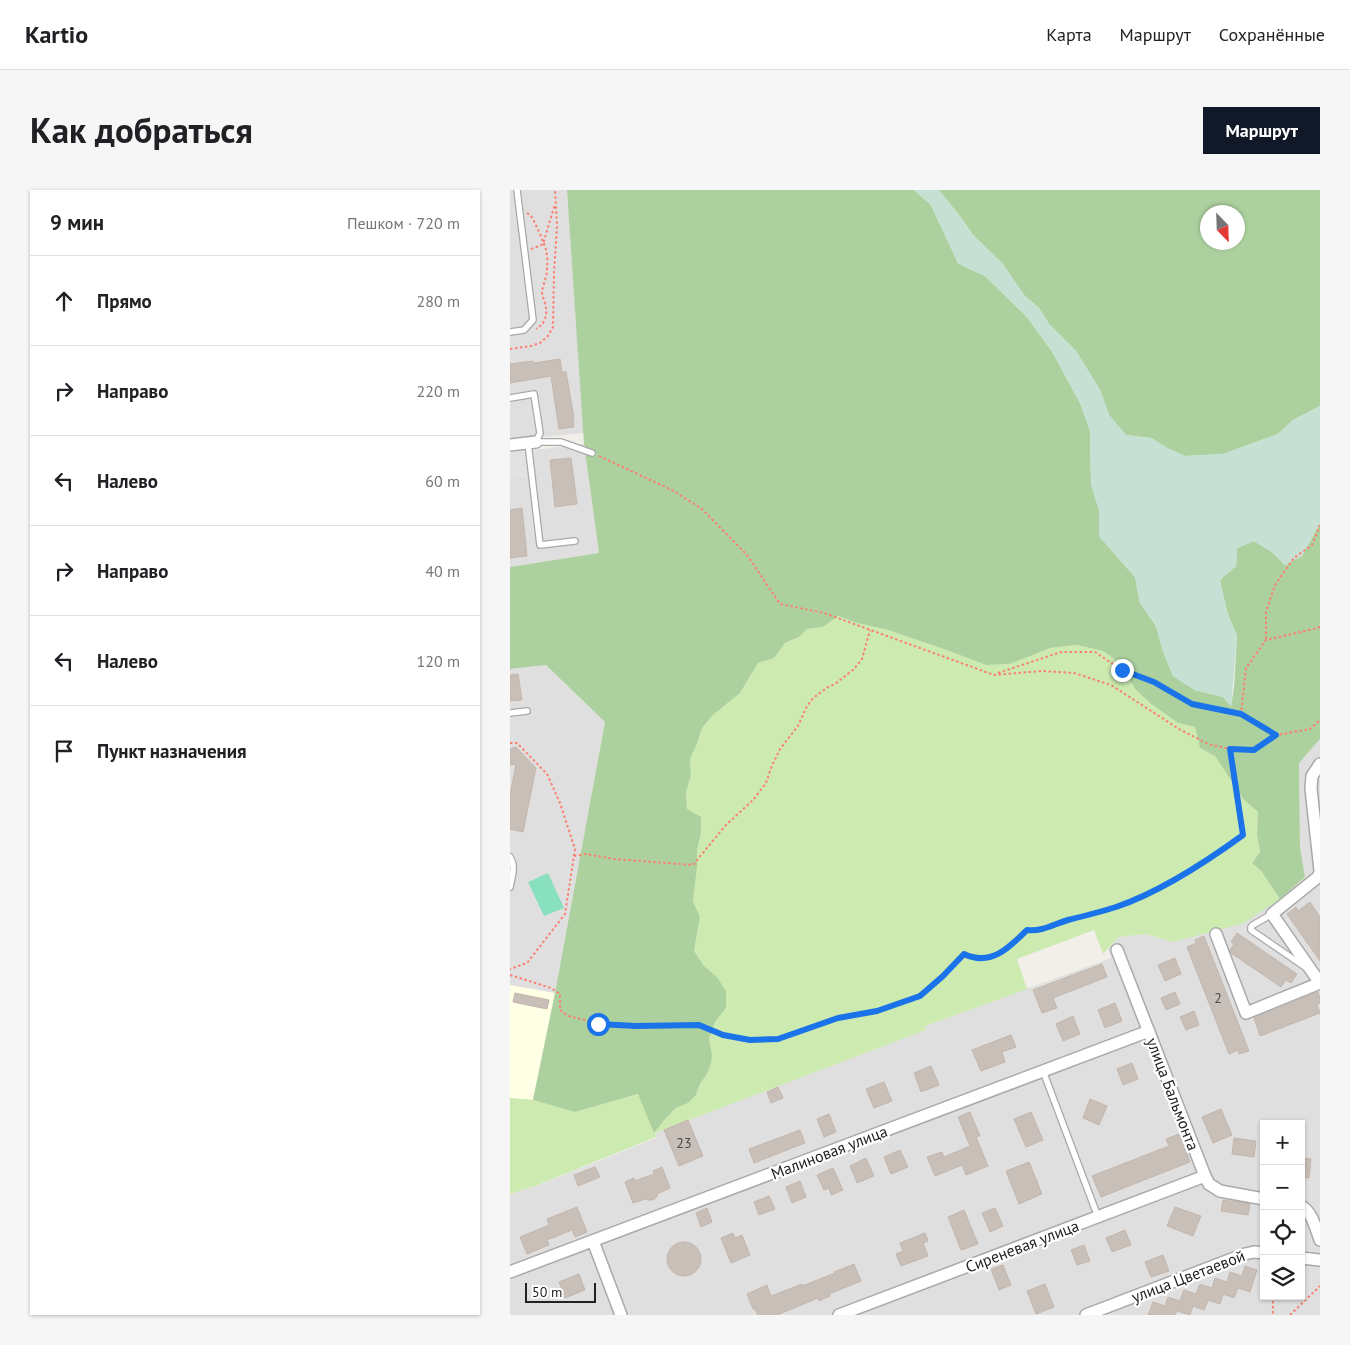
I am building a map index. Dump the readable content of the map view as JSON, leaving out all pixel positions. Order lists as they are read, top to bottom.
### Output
{
  "streets": {
    "street": [
      "улица Бальмонта",
      "Малиновая улица",
      "Сиреневая улица",
      "улица Цветаевой"
    ]
  },
  "crossings": [
    ["улица Бальмонта", "Малиновая улица"],
    ["улица Бальмонта", "Сиреневая улица"]
  ],
  "house_numbers": ["2", "23"],
  "scale_bar": "50 m",
  "north": "bottom right",
  "page": {
    "header": "Kartio",
    "nav": ["Карта", "Маршрут", "Сохранённые"],
    "title": "Как добраться",
    "buttons": "Маршрут",
    "heading": ["9 мин", "Пешком · 720 m"],
    "list": [
      ["Прямо", "280 m"],
      ["Направо", "220 m"],
      ["Налево", "60 m"],
      ["Направо", "40 m"],
      ["Налево", "120 m"],
      "Пункт назначения"
    ],
    "map_buttons": ["+", "−"],
    "scale": "50 m"
  }
}
